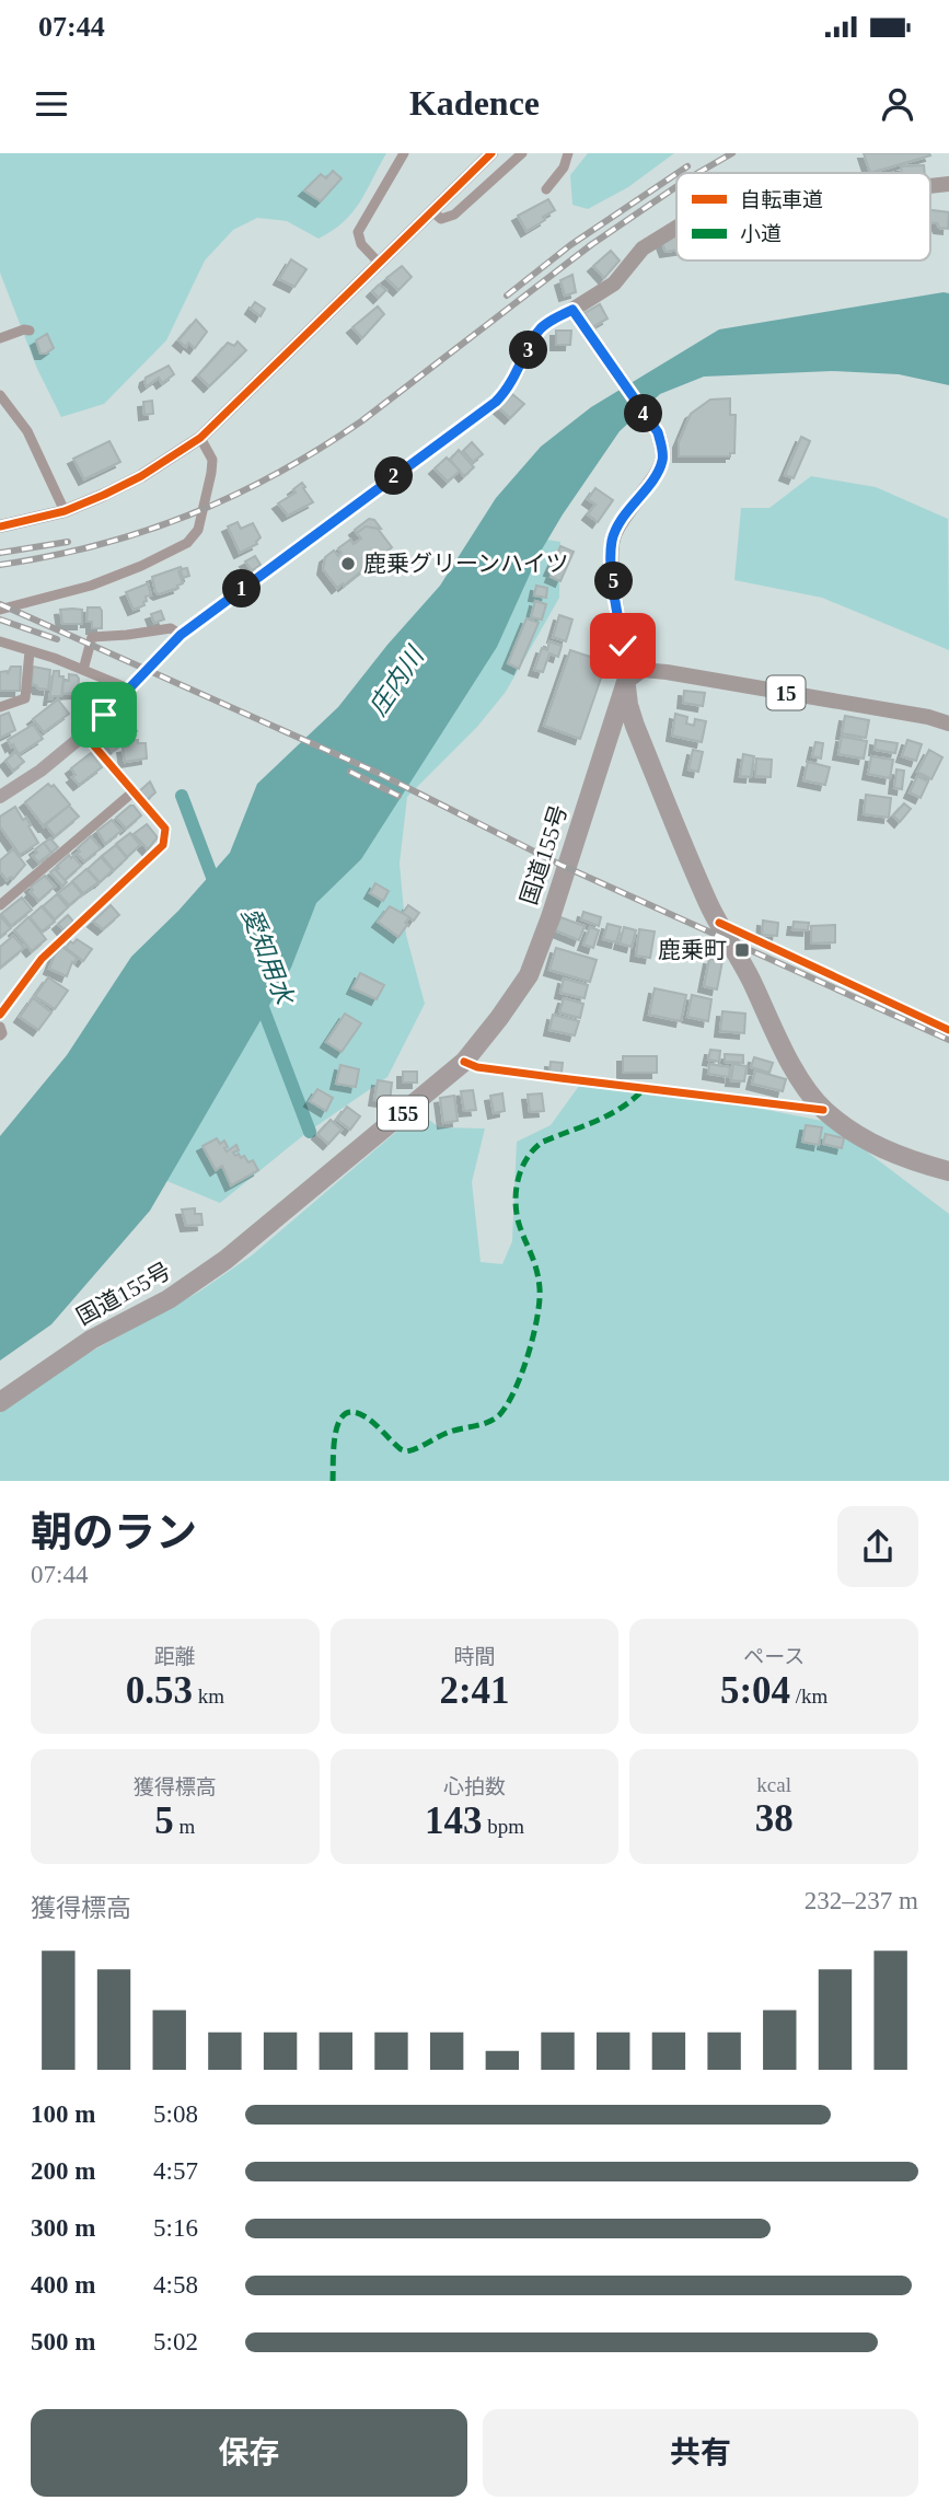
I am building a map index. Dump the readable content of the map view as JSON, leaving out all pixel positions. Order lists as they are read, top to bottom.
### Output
{
  "streets": {
    "highway": ["国道155号", "155"],
    "main road": ["15"]
  },
  "crossings": [
    ["15", "国道155号"]
  ],
  "water": ["庄内川", "愛知用水"],
  "places": {
    "other": ["鹿乗グリーンハイツ"],
    "transit": ["鹿乗町"]
  },
  "legend": ["自転車道", "小道"],
  "page": {
    "status": "07:44",
    "header": "Kadence",
    "pins": [
      "3",
      "4",
      "2",
      "5",
      "1"
    ],
    "heading": ["朝のラン", "07:44"],
    "stats": [
      ["距離", "0.53 km"],
      ["時間", "2:41"],
      ["ペース", "5:04 /km"],
      ["獲得標高", "5 m"],
      ["心拍数", "143 bpm"],
      ["kcal", "38"]
    ],
    "chart": ["獲得標高", "232–237 m"],
    "list": [
      {
        "name": "100 m",
        "note": "5:08"
      },
      {
        "name": "200 m",
        "note": "4:57"
      },
      {
        "name": "300 m",
        "note": "5:16"
      },
      {
        "name": "400 m",
        "note": "4:58"
      },
      {
        "name": "500 m",
        "note": "5:02"
      }
    ],
    "buttons": ["保存", "共有"]
  }
}
